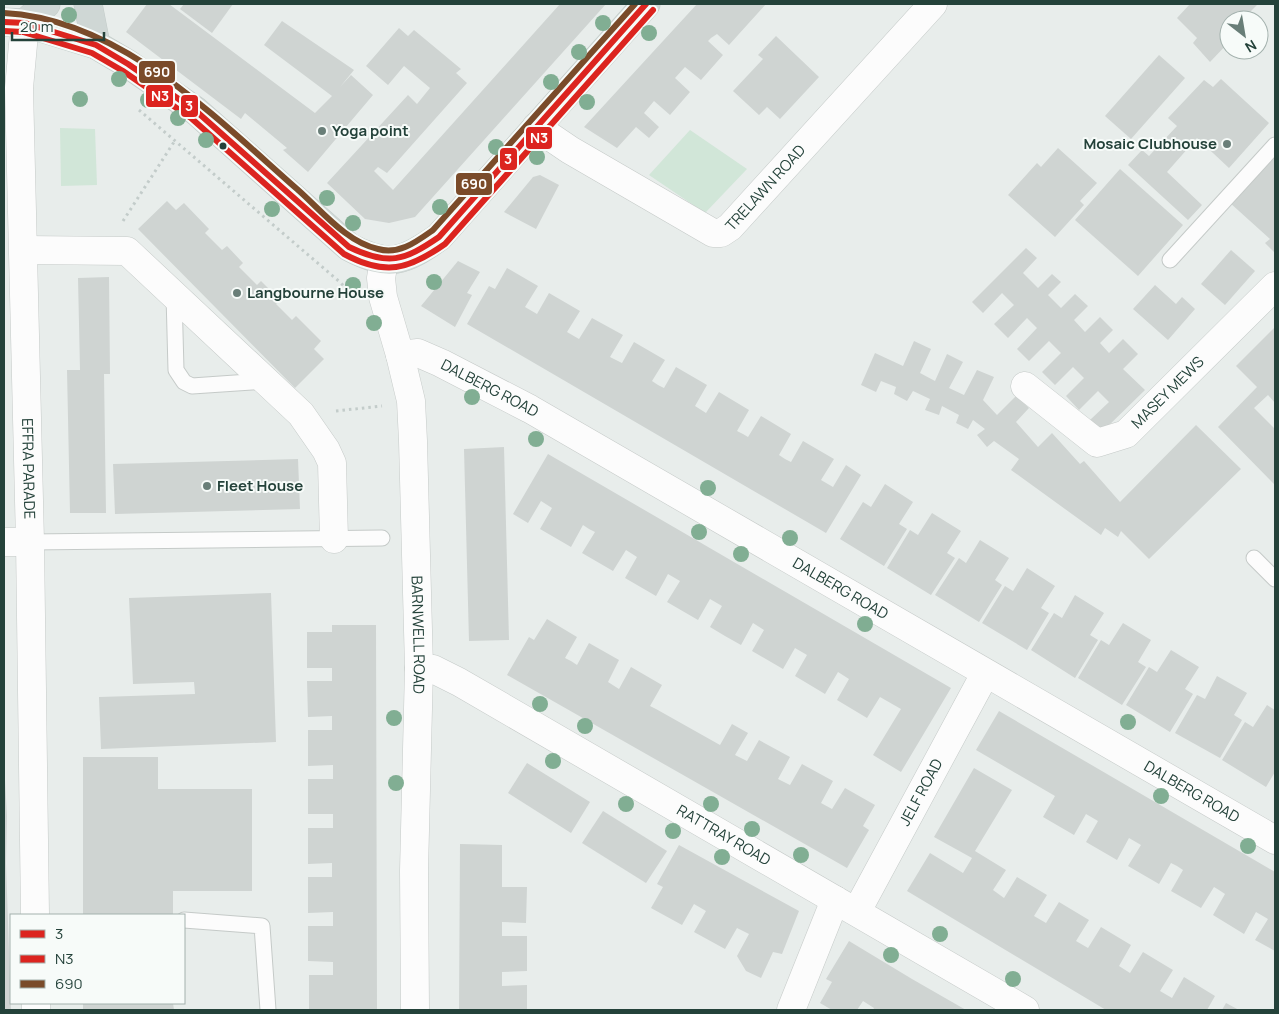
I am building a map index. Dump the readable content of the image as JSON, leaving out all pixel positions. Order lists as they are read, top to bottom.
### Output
{
  "streets": {
    "street": [
      "TRELAWN ROAD",
      "DALBERG ROAD",
      "MASEY MEWS",
      "EFFRA PARADE",
      "BARNWELL ROAD",
      "JELF ROAD",
      "RATTRAY ROAD"
    ]
  },
  "crossings": [
    ["DALBERG ROAD", "BARNWELL ROAD"],
    ["DALBERG ROAD", "JELF ROAD"],
    ["BARNWELL ROAD", "RATTRAY ROAD"],
    ["JELF ROAD", "RATTRAY ROAD"]
  ],
  "places": [
    "Yoga point",
    "Mosaic Clubhouse",
    "Langbourne House",
    "Fleet House"
  ],
  "lines": ["transit line 3", "transit line 690", "transit line N3"],
  "legend": ["3", "N3", "690"],
  "scale_bar": "20 m",
  "north": "bottom right"
}
